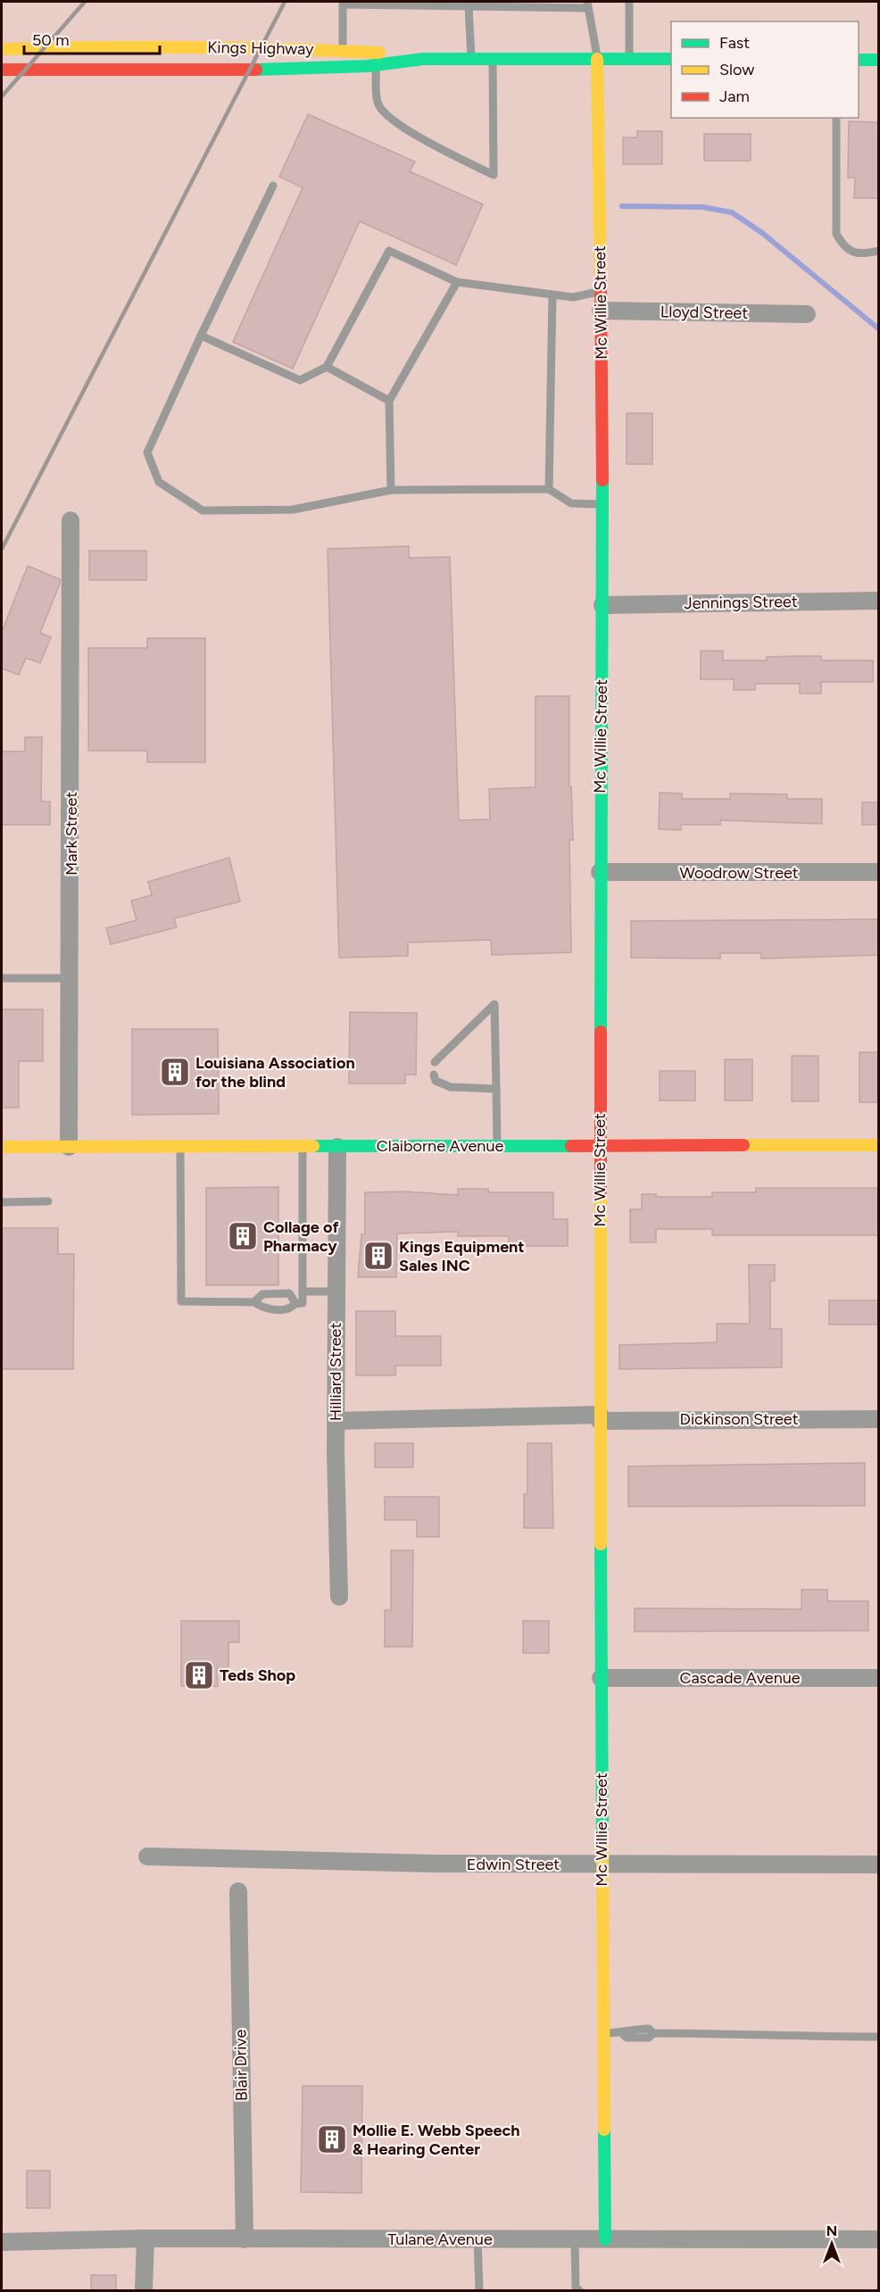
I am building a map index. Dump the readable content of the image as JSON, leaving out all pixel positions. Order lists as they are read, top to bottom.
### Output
{
  "streets": {
    "street": [
      "Kings Highway",
      "Mc Willie Street",
      "Lloyd Street",
      "Jennings Street",
      "Mark Street",
      "Woodrow Street",
      "Claiborne Avenue",
      "Hilliard Street",
      "Dickinson Street",
      "Cascade Avenue",
      "Edwin Street",
      "Blair Drive",
      "Tulane Avenue"
    ]
  },
  "crossings": [
    ["Kings Highway", "Mc Willie Street"],
    ["Mc Willie Street", "Lloyd Street"],
    ["Mc Willie Street", "Jennings Street"],
    ["Mc Willie Street", "Woodrow Street"],
    ["Mc Willie Street", "Claiborne Avenue"],
    ["Mc Willie Street", "Dickinson Street"],
    ["Mc Willie Street", "Cascade Avenue"],
    ["Mc Willie Street", "Edwin Street"],
    ["Mc Willie Street", "Tulane Avenue"],
    ["Mark Street", "Claiborne Avenue"],
    ["Claiborne Avenue", "Hilliard Street"],
    ["Hilliard Street", "Dickinson Street"],
    ["Blair Drive", "Tulane Avenue"]
  ],
  "places": {
    "building": [
      "Louisiana Association for the blind",
      "Collage of Pharmacy",
      "Kings Equipment Sales INC",
      "Teds Shop",
      "Mollie E. Webb Speech & Hearing Center"
    ]
  },
  "legend": ["Fast", "Slow", "Jam"],
  "scale_bar": "50 m",
  "north": "top"
}
